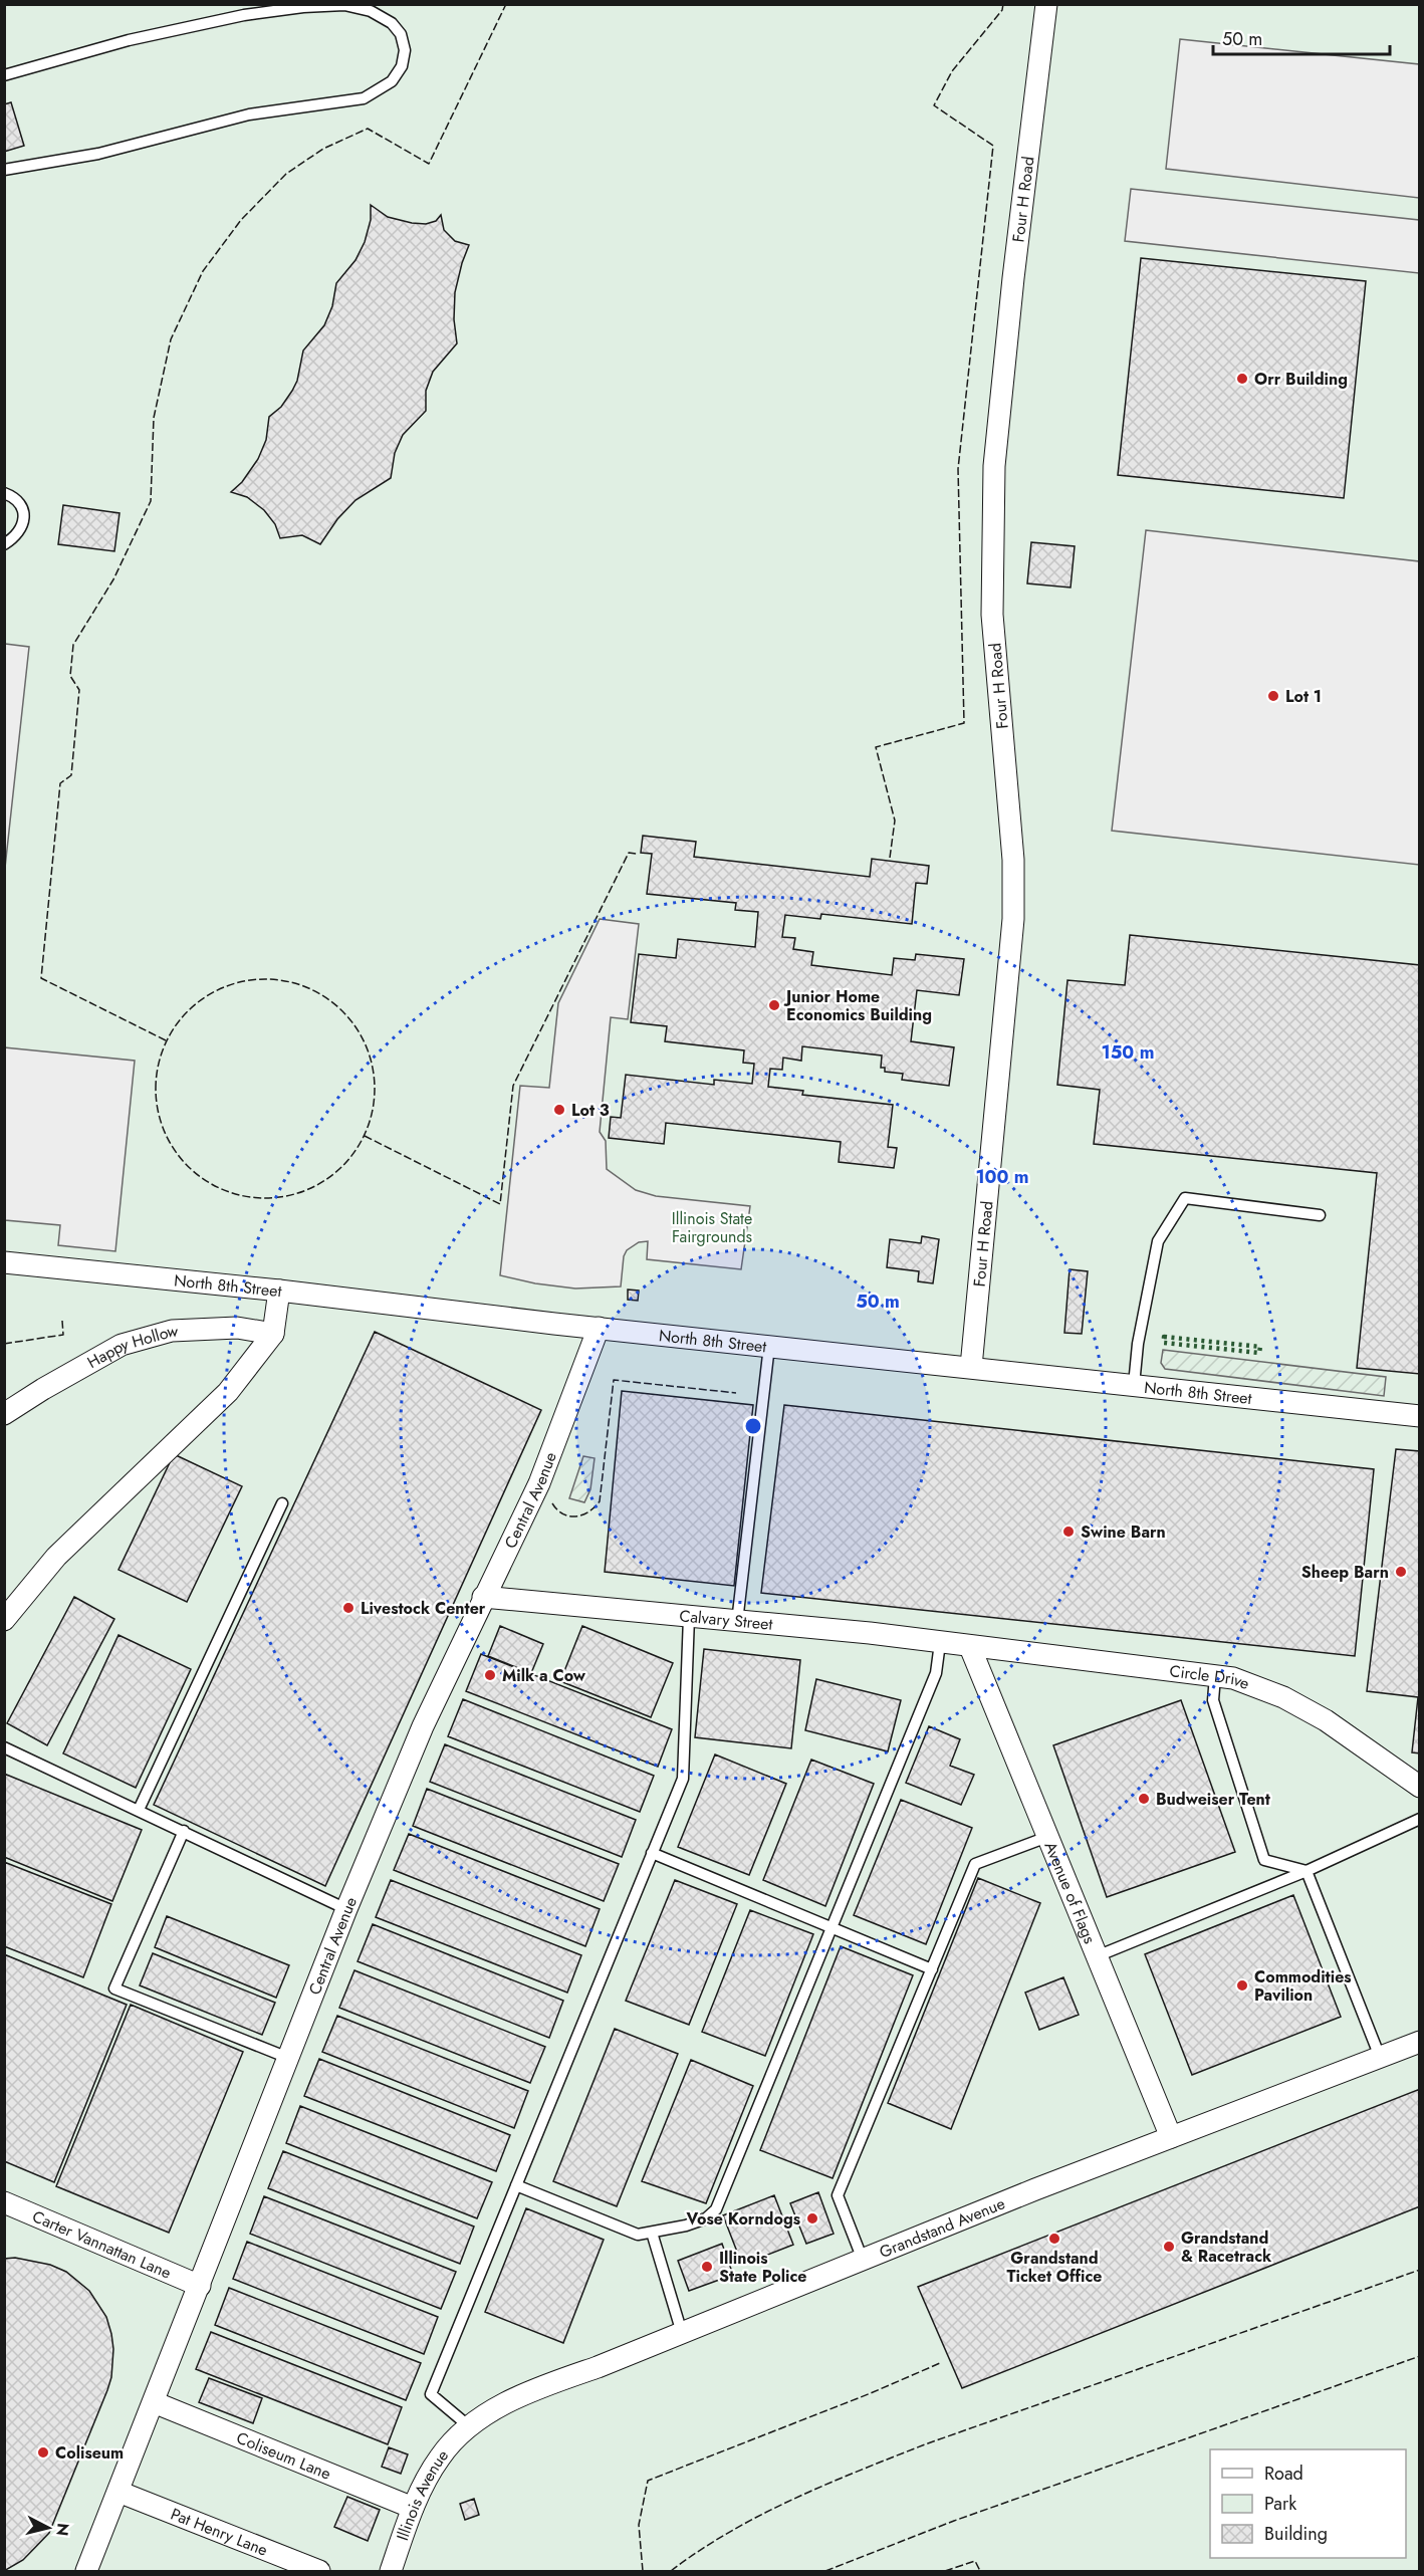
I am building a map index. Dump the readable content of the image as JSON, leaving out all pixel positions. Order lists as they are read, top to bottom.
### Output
{
  "streets": {
    "street": [
      "Four H Road",
      "North 8th Street",
      "Happy Hollow",
      "Central Avenue",
      "Calvary Street",
      "Circle Drive",
      "Avenue of Flags",
      "Grandstand Avenue",
      "Carter Vannattan Lane",
      "Coliseum Lane",
      "Illinois Avenue",
      "Pat Henry Lane"
    ]
  },
  "crossings": [
    ["Four H Road", "North 8th Street"],
    ["North 8th Street", "Central Avenue"],
    ["Central Avenue", "Calvary Street"],
    ["Central Avenue", "Carter Vannattan Lane"],
    ["Central Avenue", "Coliseum Lane"],
    ["Central Avenue", "Pat Henry Lane"],
    ["Calvary Street", "Circle Drive"],
    ["Calvary Street", "Avenue of Flags"],
    ["Circle Drive", "Avenue of Flags"],
    ["Avenue of Flags", "Grandstand Avenue"],
    ["Grandstand Avenue", "Illinois Avenue"],
    ["Coliseum Lane", "Illinois Avenue"]
  ],
  "parks": ["Illinois State Fairgrounds"],
  "places": [
    "Orr Building",
    "Lot 1",
    "Junior Home Economics Building",
    "Lot 3",
    "Swine Barn",
    "Sheep Barn",
    "Livestock Center",
    "Milk a Cow",
    "Budweiser Tent",
    "Commodities Pavilion",
    "Vose Korndogs",
    "Grandstand Ticket Office",
    "Grandstand & Racetrack",
    "Illinois State Police",
    "Coliseum"
  ],
  "legend": ["Road", "Park", "Building"],
  "scale_bar": "50 m",
  "north": "right",
  "rings": ["150 m", "100 m", "50 m"]
}
